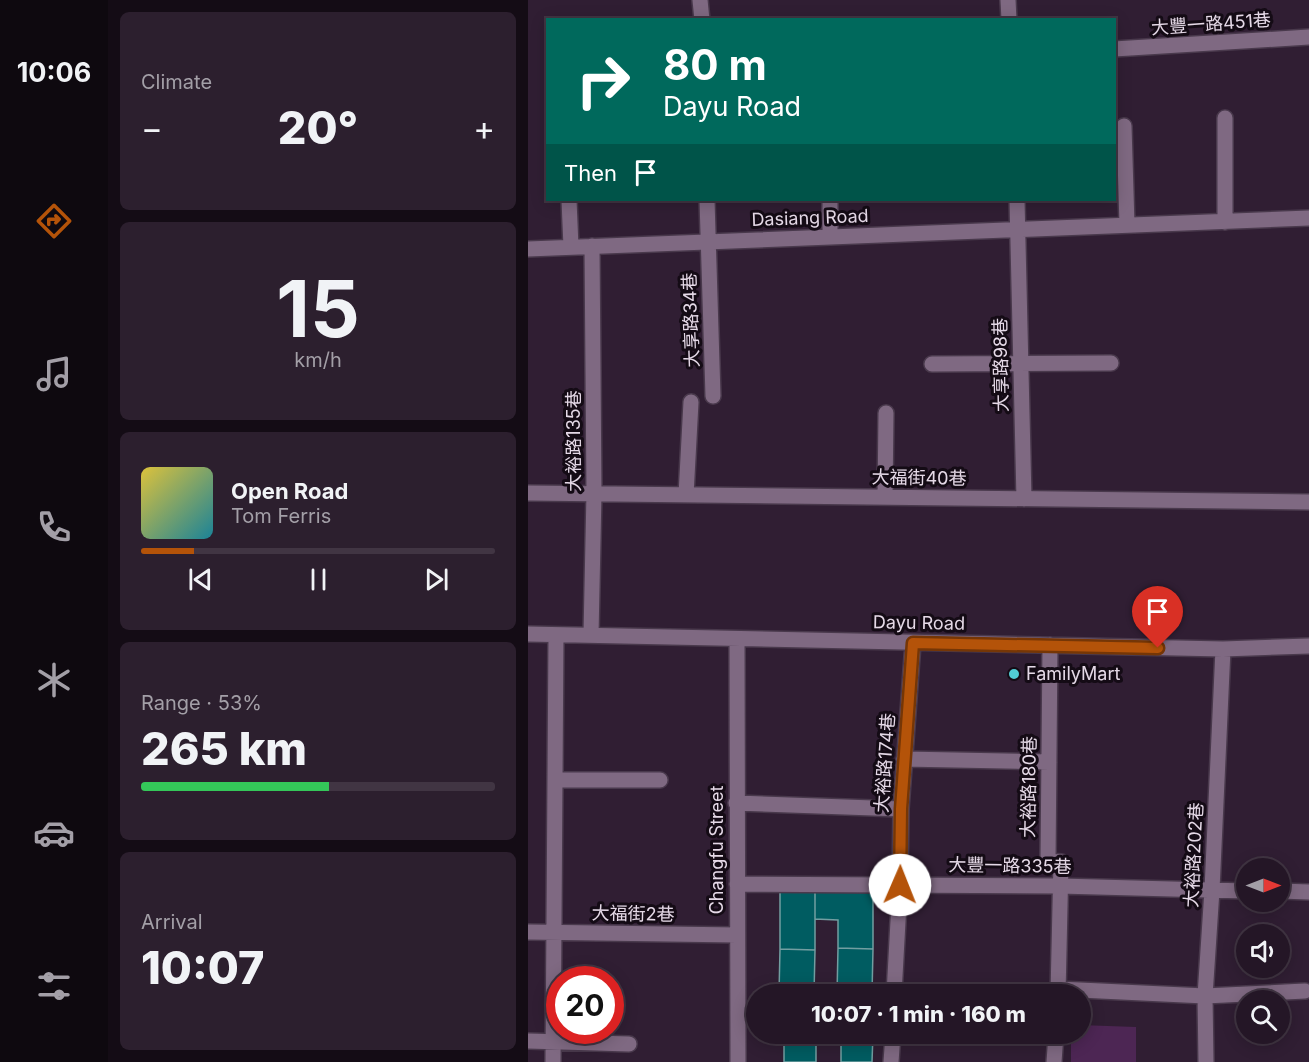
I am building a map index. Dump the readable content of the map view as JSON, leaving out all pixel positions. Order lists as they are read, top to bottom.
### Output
{
  "streets": {
    "street": [
      "大豐一路451巷",
      "Dasiang Road",
      "大享路34巷",
      "大享路98巷",
      "大裕路135巷",
      "大福街40巷",
      "Dayu Road",
      "大裕路174巷",
      "大裕路180巷",
      "Changfu Street",
      "大裕路202巷",
      "大豐一路335巷",
      "大福街2巷"
    ]
  },
  "crossings": [
    ["Dasiang Road", "大享路34巷"],
    ["Dasiang Road", "大享路98巷"],
    ["Dasiang Road", "大裕路135巷"],
    ["大享路98巷", "大福街40巷"],
    ["大裕路135巷", "大福街40巷"],
    ["大裕路135巷", "Dayu Road"],
    ["Dayu Road", "大裕路174巷"],
    ["Dayu Road", "大裕路180巷"],
    ["Dayu Road", "Changfu Street"],
    ["Dayu Road", "大裕路202巷"],
    ["大裕路174巷", "大豐一路335巷"],
    ["大裕路180巷", "大裕路202巷"],
    ["大裕路180巷", "大豐一路335巷"],
    ["Changfu Street", "大豐一路335巷"],
    ["Changfu Street", "大福街2巷"],
    ["大裕路202巷", "大豐一路335巷"]
  ],
  "places": ["FamilyMart"],
  "north": "right",
  "page": {
    "tabs": "10:06",
    "tile": [
      "Climate",
      ["15", "km/h"],
      ["Range · 53%", "265 km"],
      ["Arrival", "10:07"]
    ],
    "turn": ["80 m", "Dayu Road"],
    "heat": ["−", "20°", "+"],
    "then": "Then",
    "song": ["Open Road", "Tom Ferris"],
    "limit": "20",
    "trip": "10:07 · 1 min · 160 m"
  }
}
